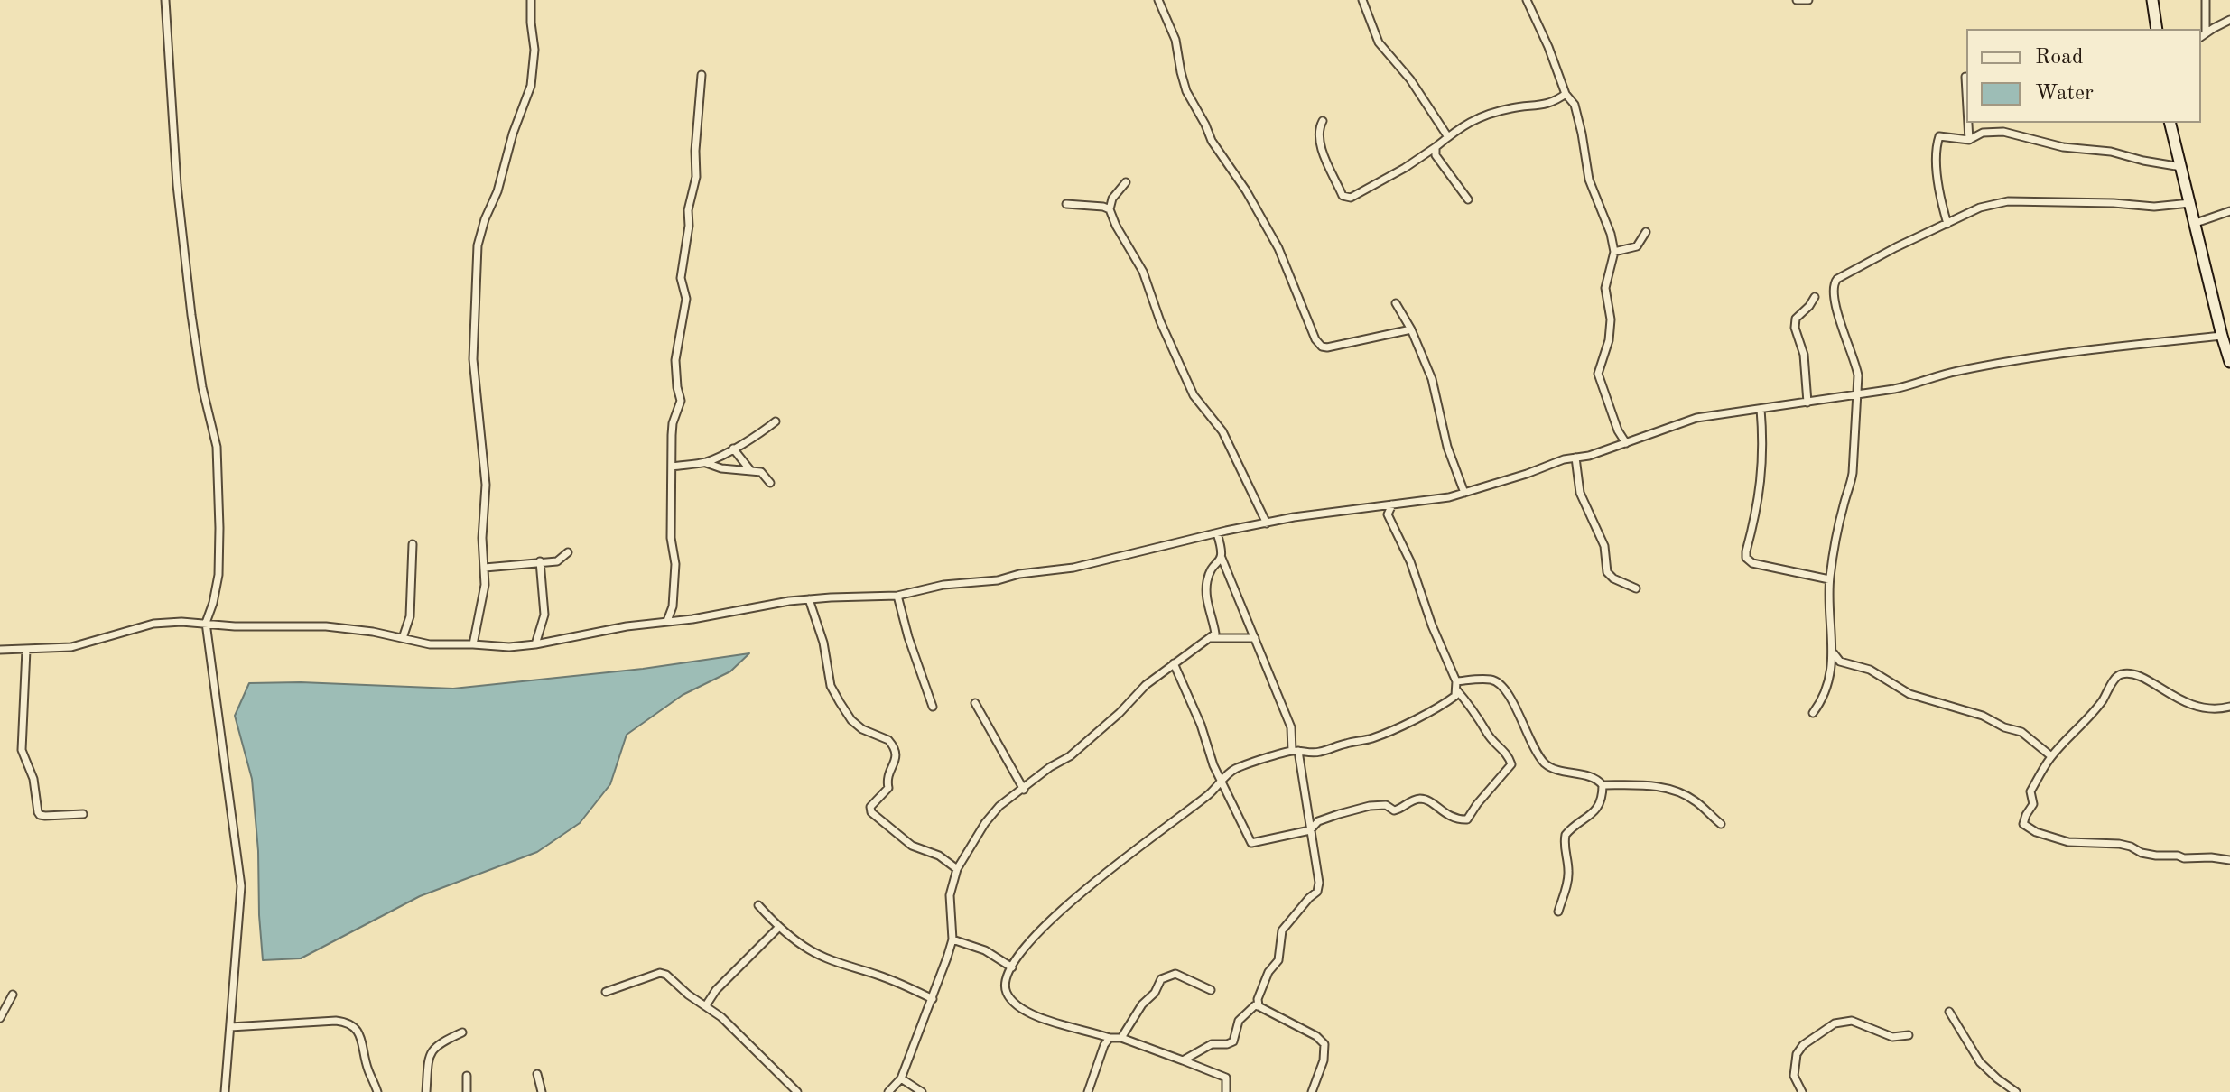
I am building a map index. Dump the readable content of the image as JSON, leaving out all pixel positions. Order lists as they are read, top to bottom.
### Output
{
  "legend": ["Road", "Water"]
}
